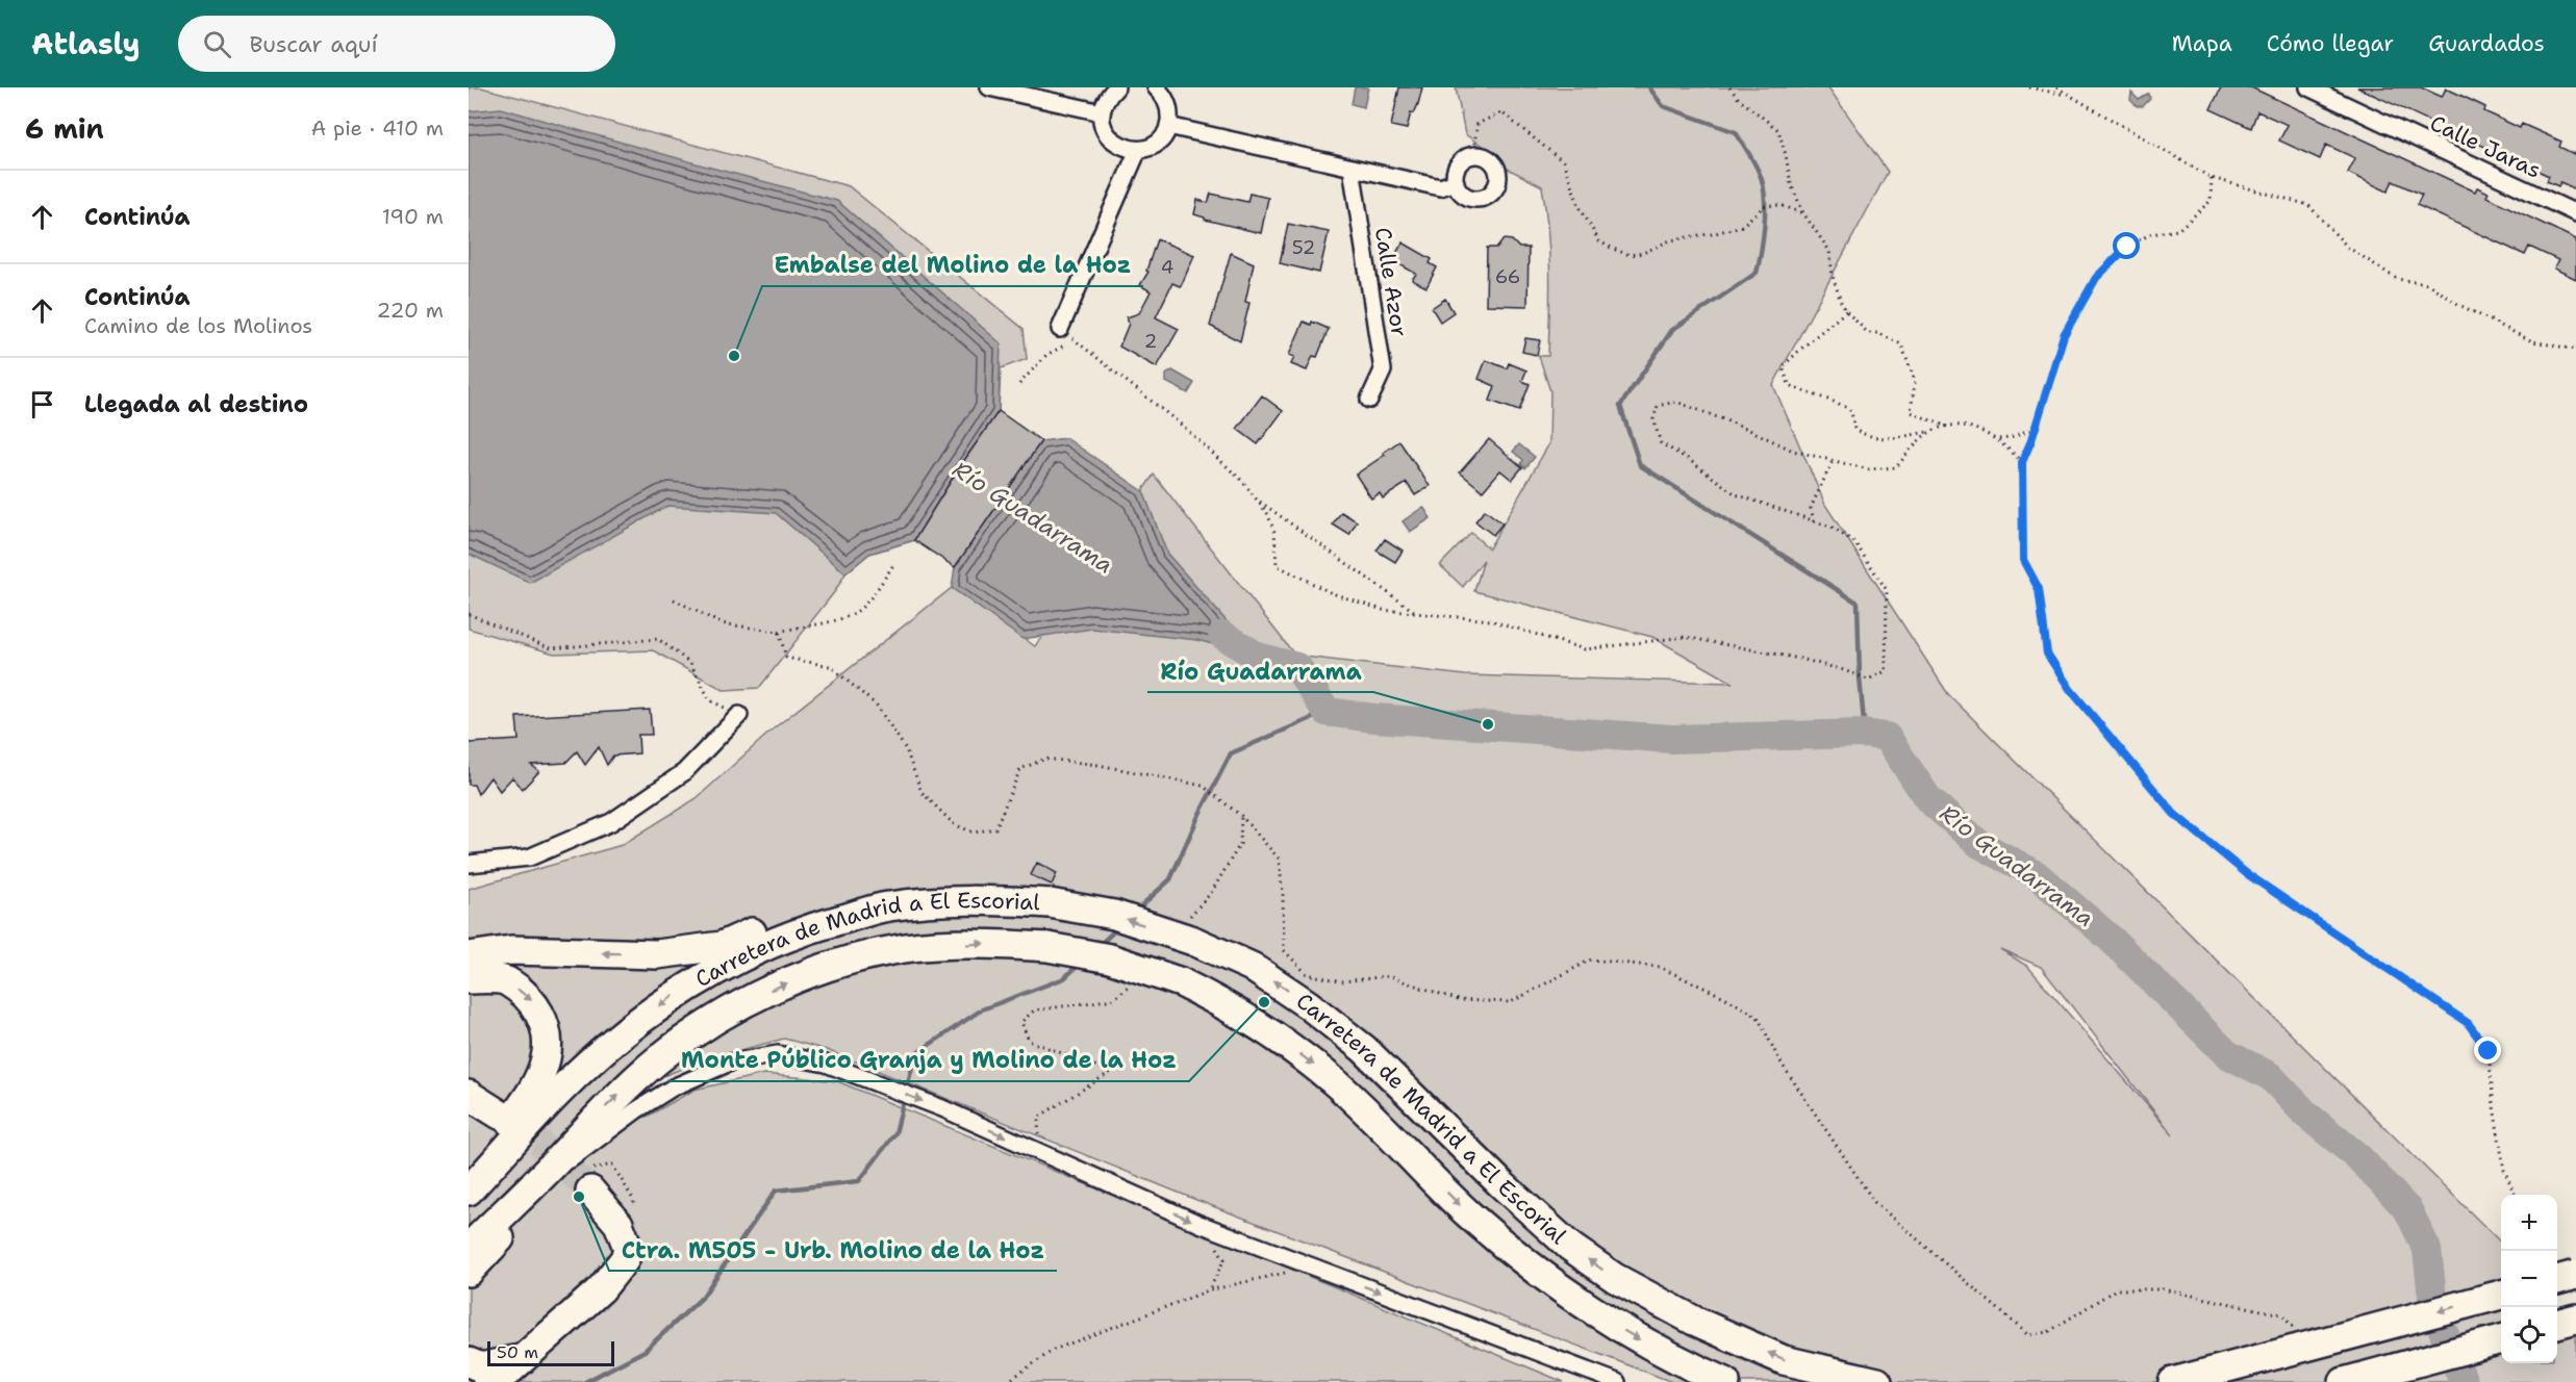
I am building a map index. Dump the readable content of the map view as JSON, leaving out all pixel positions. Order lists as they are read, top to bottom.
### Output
{
  "streets": {
    "highway": ["Carretera de Madrid a El Escorial"],
    "street": ["Calle Jaras", "Calle Azor"]
  },
  "water": ["Río Guadarrama"],
  "places": [
    "Embalse del Molino de la Hoz",
    "Río Guadarrama",
    "Monte Público Granja y Molino de la Hoz",
    "Ctra. M505 - Urb. Molino de la Hoz"
  ],
  "house_numbers": [
    "52",
    "4",
    "66",
    "2"
  ],
  "scale_bar": "50 m",
  "page": {
    "header": "Atlasly",
    "search": "Buscar aquí",
    "nav": ["Mapa", "Cómo llegar", "Guardados"],
    "heading": ["6 min", "A pie · 410 m"],
    "list": [
      ["Continúa", "190 m"],
      ["Continúa", "Camino de los Molinos", "220 m"],
      "Llegada al destino"
    ],
    "map_buttons": ["+", "−"],
    "scale": "50 m"
  }
}
